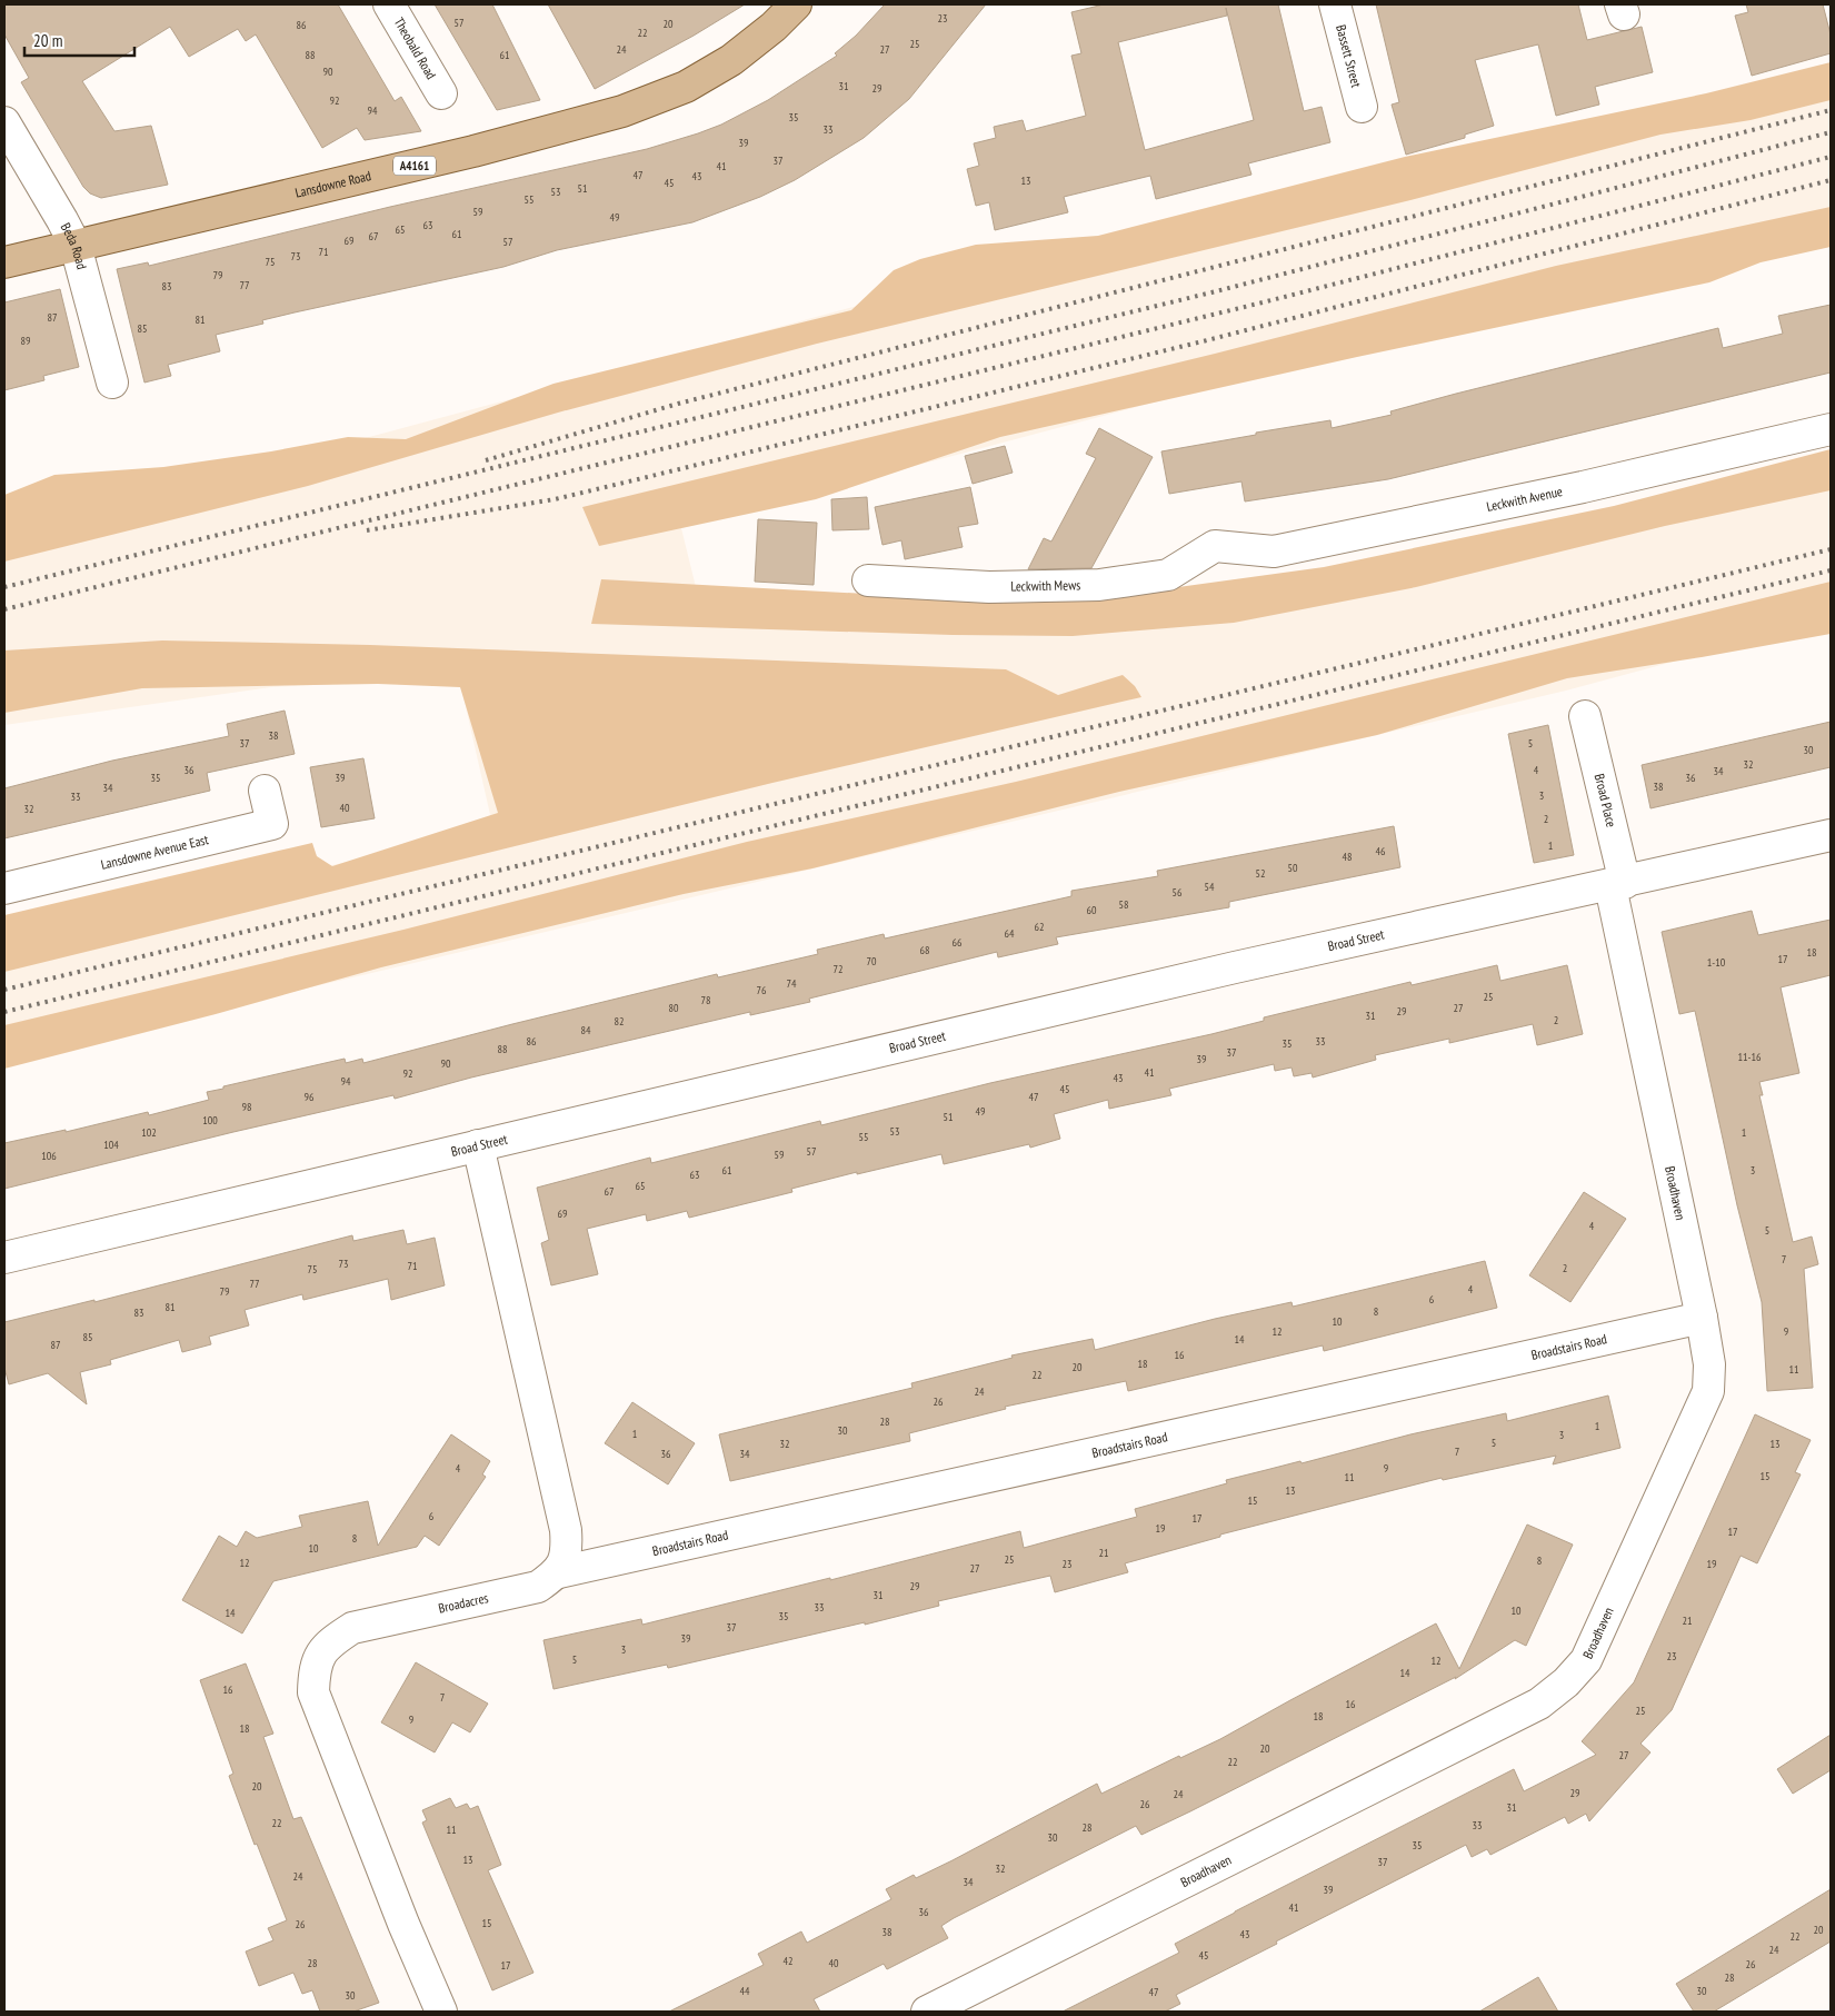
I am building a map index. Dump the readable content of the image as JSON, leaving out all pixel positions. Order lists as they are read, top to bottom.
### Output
{
  "streets": {
    "main road": ["A4161", "Lansdowne Road"],
    "street": [
      "Theobald Road",
      "Bassett Street",
      "Beda Road",
      "Leckwith Avenue",
      "Leckwith Mews",
      "Broad Place",
      "Lansdowne Avenue East",
      "Broad Street",
      "Broadhaven",
      "Broadstairs Road",
      "Broadacres"
    ]
  },
  "crossings": [
    ["Lansdowne Road", "Beda Road"],
    ["Leckwith Avenue", "Leckwith Mews"],
    ["Broad Place", "Broad Street"],
    ["Broad Place", "Broadhaven"],
    ["Broad Street", "Broadhaven"],
    ["Broadhaven", "Broadstairs Road"],
    ["Broadstairs Road", "Broadacres"]
  ],
  "house_numbers": [
    "23",
    "57",
    "20",
    "86",
    "22",
    "25",
    "24",
    "27",
    "88",
    "61",
    "90",
    "31",
    "29",
    "92",
    "94",
    "35",
    "33",
    "39",
    "37",
    "41",
    "47",
    "43",
    "13",
    "45",
    "51",
    "53",
    "55",
    "59",
    "49",
    "63",
    "65",
    "61",
    "67",
    "69",
    "57",
    "71",
    "73",
    "75",
    "79",
    "77",
    "83",
    "87",
    "81",
    "85",
    "89",
    "38",
    "37",
    "5",
    "30",
    "32",
    "36",
    "4",
    "34",
    "35",
    "39",
    "36",
    "38",
    "34",
    "3",
    "33",
    "40",
    "32",
    "2",
    "1",
    "46",
    "48",
    "50",
    "52",
    "54",
    "56",
    "58",
    "60",
    "62",
    "64",
    "66",
    "68",
    "18",
    "17",
    "70",
    "1-10",
    "72",
    "74",
    "76",
    "25",
    "78",
    "80",
    "27",
    "29",
    "31",
    "2",
    "82",
    "84",
    "86",
    "33",
    "35",
    "88",
    "37",
    "11-16",
    "39",
    "90",
    "41",
    "92",
    "43",
    "94",
    "45",
    "96",
    "47",
    "98",
    "49",
    "51",
    "100",
    "53",
    "102",
    "1",
    "55",
    "104",
    "57",
    "59",
    "106",
    "61",
    "3",
    "63",
    "65",
    "67",
    "69",
    "4",
    "5",
    "7",
    "73",
    "71",
    "2",
    "75",
    "77",
    "4",
    "79",
    "6",
    "81",
    "8",
    "83",
    "10",
    "12",
    "9",
    "85",
    "14",
    "87",
    "16",
    "18",
    "20",
    "11",
    "22",
    "24",
    "26",
    "28",
    "1",
    "30",
    "1",
    "3",
    "5",
    "32",
    "13",
    "7",
    "36",
    "34",
    "4",
    "9",
    "15",
    "11",
    "13",
    "15",
    "6",
    "17",
    "19",
    "17",
    "8",
    "10",
    "21",
    "25",
    "8",
    "12",
    "23",
    "19",
    "27",
    "29",
    "31",
    "33",
    "10",
    "14",
    "35",
    "21",
    "37",
    "39",
    "3",
    "23",
    "5",
    "12",
    "14",
    "16",
    "7",
    "16",
    "25",
    "18",
    "9",
    "18",
    "20",
    "27",
    "22",
    "20",
    "29",
    "24",
    "26",
    "31",
    "22",
    "33",
    "28",
    "11",
    "30",
    "35",
    "13",
    "37",
    "32",
    "24",
    "34",
    "39",
    "41",
    "36",
    "15",
    "26",
    "20",
    "38",
    "43",
    "22",
    "24",
    "45",
    "42",
    "28",
    "40",
    "26",
    "17",
    "28",
    "44",
    "30",
    "47",
    "30"
  ],
  "scale_bar": "20 m"
}
